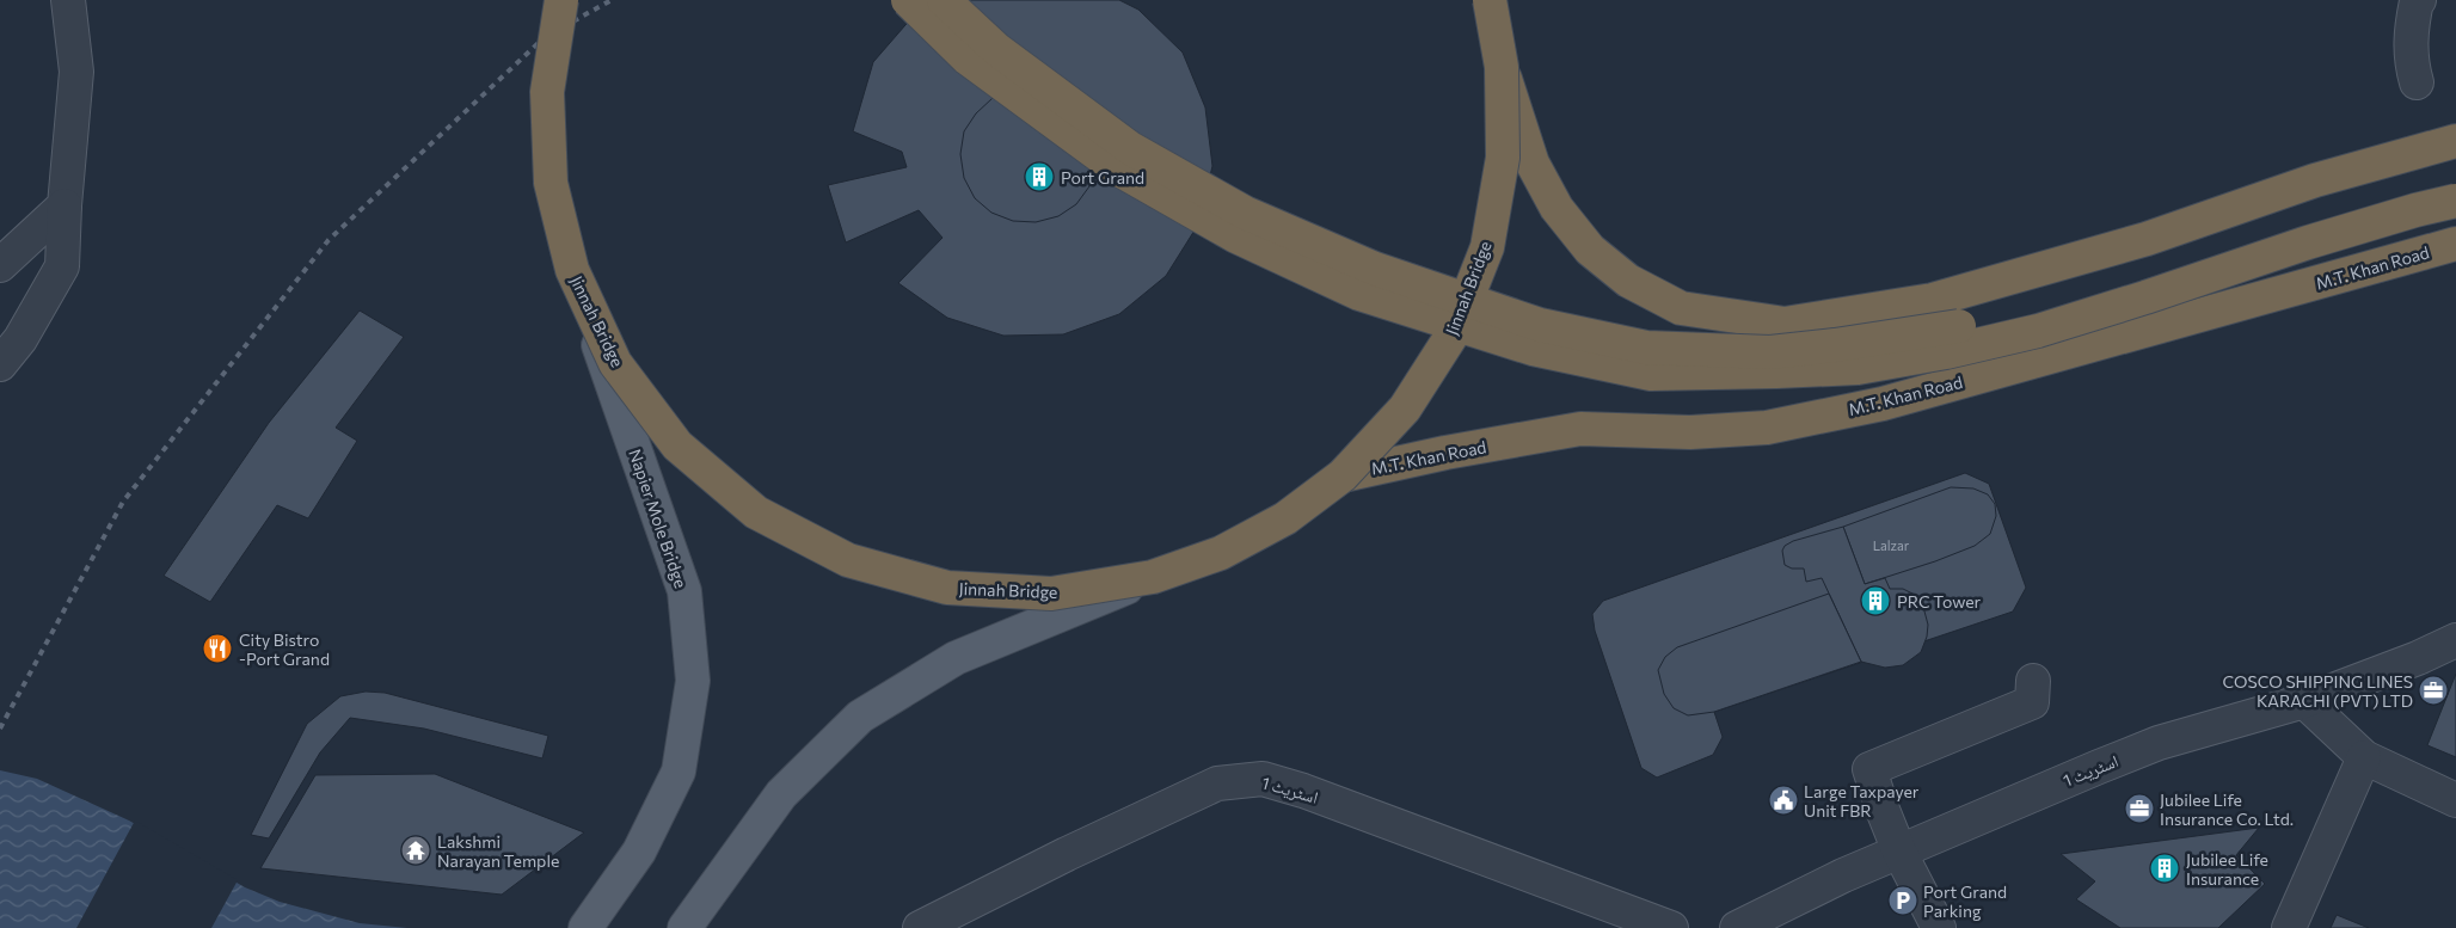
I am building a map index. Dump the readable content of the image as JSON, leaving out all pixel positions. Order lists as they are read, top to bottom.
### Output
{
  "streets": {
    "highway": ["M.T. Khan Road", "Jinnah Bridge"],
    "main road": ["Napier Mole Bridge"],
    "street": ["اسٹریٹ 1"]
  },
  "crossings": [
    ["M.T. Khan Road", "Jinnah Bridge"],
    ["Jinnah Bridge", "Napier Mole Bridge"]
  ],
  "places": {
    "building": ["Port Grand", "PRC Tower", "Jubilee Life Insurance"],
    "restaurant": ["City Bistro -Port Grand"],
    "office": ["COSCO SHIPPING LINES KARACHI (PVT) LTD", "Jubilee Life Insurance Co. Ltd."],
    "public building": ["Large Taxpayer Unit FBR"],
    "temple": ["Lakshmi Narayan Temple"],
    "parking": ["Port Grand Parking"]
  },
  "house_numbers": ["Lalzar"]
}
